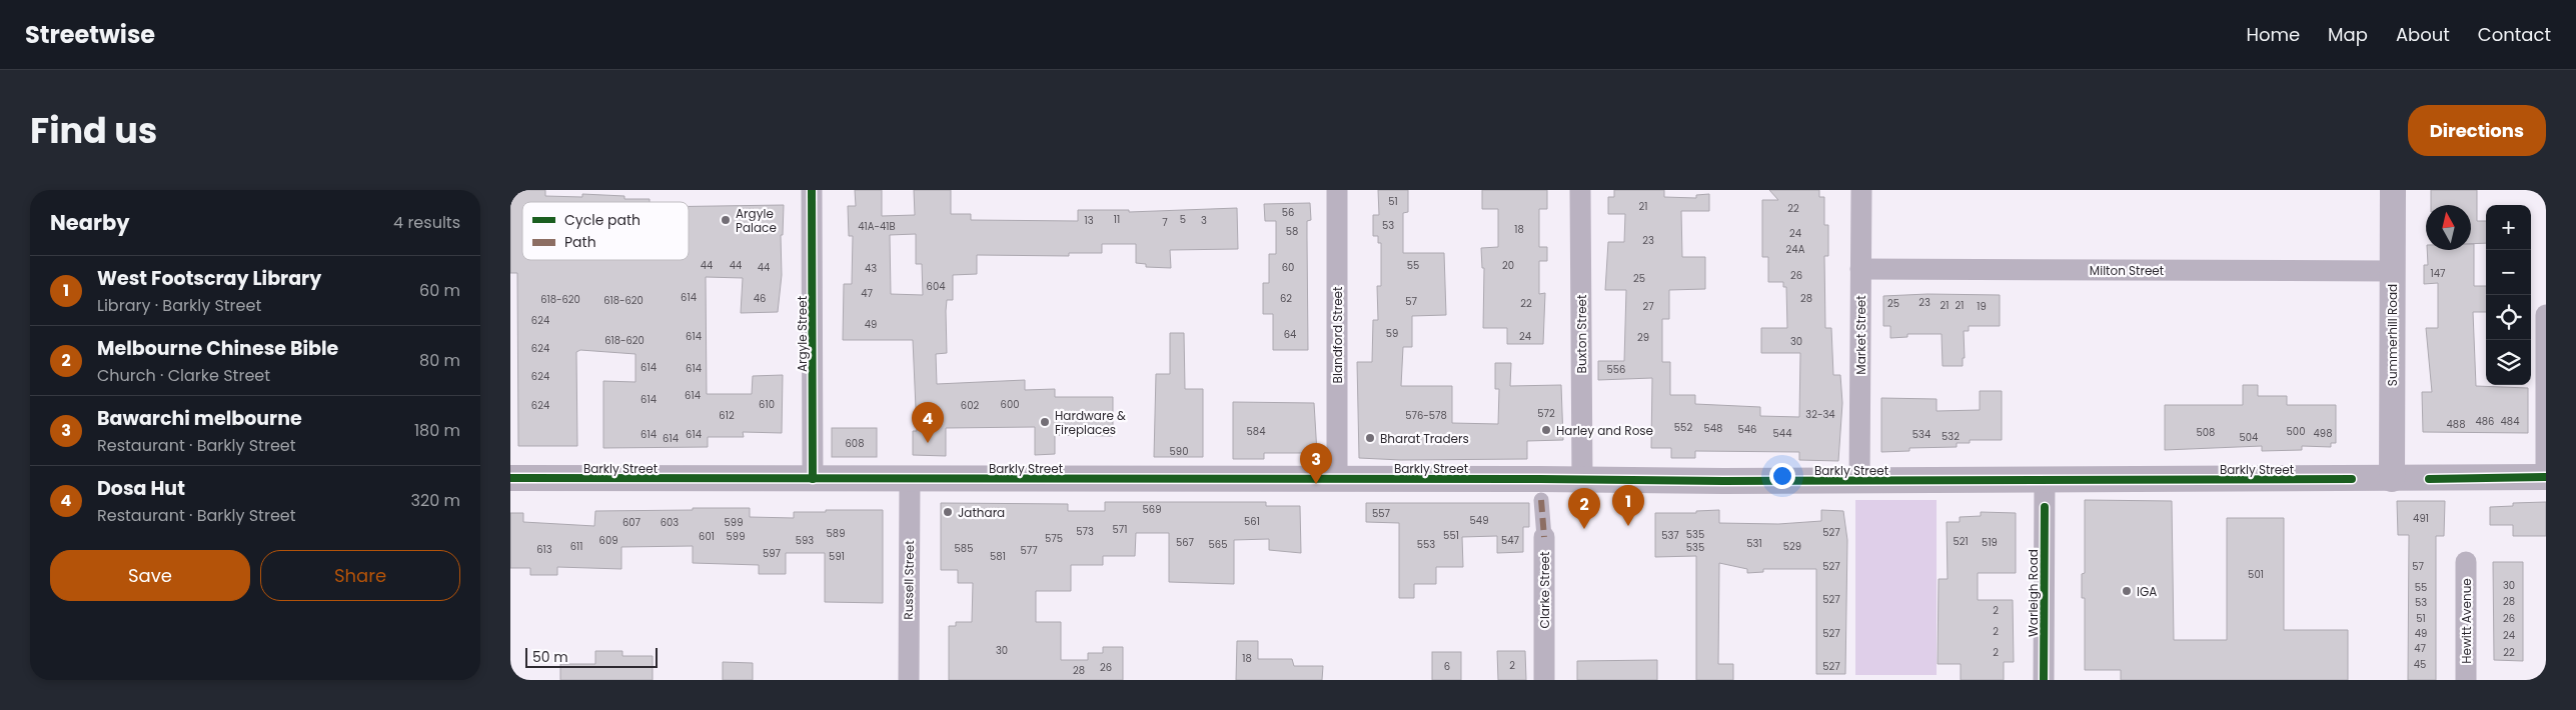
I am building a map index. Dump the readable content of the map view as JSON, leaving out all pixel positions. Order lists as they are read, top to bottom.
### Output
{
  "streets": {
    "street": [
      "Milton Street",
      "Argyle Street",
      "Buxton Street",
      "Blandford Street",
      "Market Street",
      "Summerhill Road",
      "Barkly Street",
      "Russell Street",
      "Clarke Street",
      "Warleigh Road",
      "Hewitt Avenue"
    ]
  },
  "crossings": [
    ["Milton Street", "Market Street"],
    ["Milton Street", "Summerhill Road"],
    ["Argyle Street", "Barkly Street"],
    ["Buxton Street", "Barkly Street"],
    ["Blandford Street", "Barkly Street"],
    ["Market Street", "Barkly Street"],
    ["Summerhill Road", "Barkly Street"],
    ["Barkly Street", "Russell Street"],
    ["Barkly Street", "Warleigh Road"]
  ],
  "places": [
    "Argyle Palace",
    "Hardware & Fireplaces",
    "Harley and Rose",
    "Bharat Traders",
    "Jathara",
    "IGA"
  ],
  "house_numbers": [
    "51",
    "21",
    "22",
    "56",
    "11",
    "5",
    "13",
    "3",
    "7",
    "53",
    "41A-41B",
    "18",
    "58",
    "24",
    "23",
    "24A",
    "44",
    "44",
    "55",
    "20",
    "44",
    "60",
    "43",
    "147",
    "26",
    "25",
    "604",
    "47",
    "614",
    "46",
    "62",
    "28",
    "618-620",
    "618-620",
    "57",
    "23",
    "22",
    "25",
    "21",
    "21",
    "27",
    "19",
    "624",
    "49",
    "59",
    "64",
    "614",
    "24",
    "29",
    "618-620",
    "30",
    "624",
    "614",
    "614",
    "556",
    "624",
    "614",
    "614",
    "610",
    "600",
    "624",
    "602",
    "572",
    "32-34",
    "612",
    "576-578",
    "486",
    "484",
    "488",
    "552",
    "548",
    "546",
    "584",
    "500",
    "508",
    "544",
    "498",
    "614",
    "614",
    "534",
    "532",
    "504",
    "614",
    "608",
    "590",
    "569",
    "557",
    "491",
    "549",
    "561",
    "607",
    "603",
    "599",
    "571",
    "573",
    "527",
    "589",
    "535",
    "551",
    "537",
    "601",
    "599",
    "575",
    "609",
    "593",
    "547",
    "521",
    "567",
    "519",
    "531",
    "565",
    "553",
    "611",
    "529",
    "535",
    "585",
    "613",
    "577",
    "597",
    "591",
    "581",
    "527",
    "57",
    "501",
    "30",
    "55",
    "527",
    "28",
    "53",
    "2",
    "51",
    "26",
    "2",
    "527",
    "49",
    "24",
    "47",
    "30",
    "2",
    "22",
    "18",
    "45",
    "2",
    "6",
    "527",
    "26",
    "28"
  ],
  "legend": ["Cycle path", "Path"],
  "scale_bar": "50 m",
  "north": "top",
  "page": {
    "header": "Streetwise",
    "nav": [
      "Home",
      "Map",
      "About",
      "Contact"
    ],
    "title": "Find us",
    "buttons": [
      "Directions",
      ["Save", "Share"]
    ],
    "heading": ["Nearby", "4 results"],
    "map_buttons": ["+", "−"],
    "list": [
      {
        "mark": "1",
        "name": "West Footscray Library",
        "note": "Library · Barkly Street",
        "value": "60 m"
      },
      {
        "mark": "2",
        "name": "Melbourne Chinese Bible",
        "note": "Church · Clarke Street",
        "value": "80 m"
      },
      {
        "mark": "3",
        "name": "Bawarchi melbourne",
        "note": "Restaurant · Barkly Street",
        "value": "180 m"
      },
      {
        "mark": "4",
        "name": "Dosa Hut",
        "note": "Restaurant · Barkly Street",
        "value": "320 m"
      }
    ],
    "pins": [
      "4",
      "3",
      "1",
      "2"
    ],
    "scale": "50 m"
  }
}
